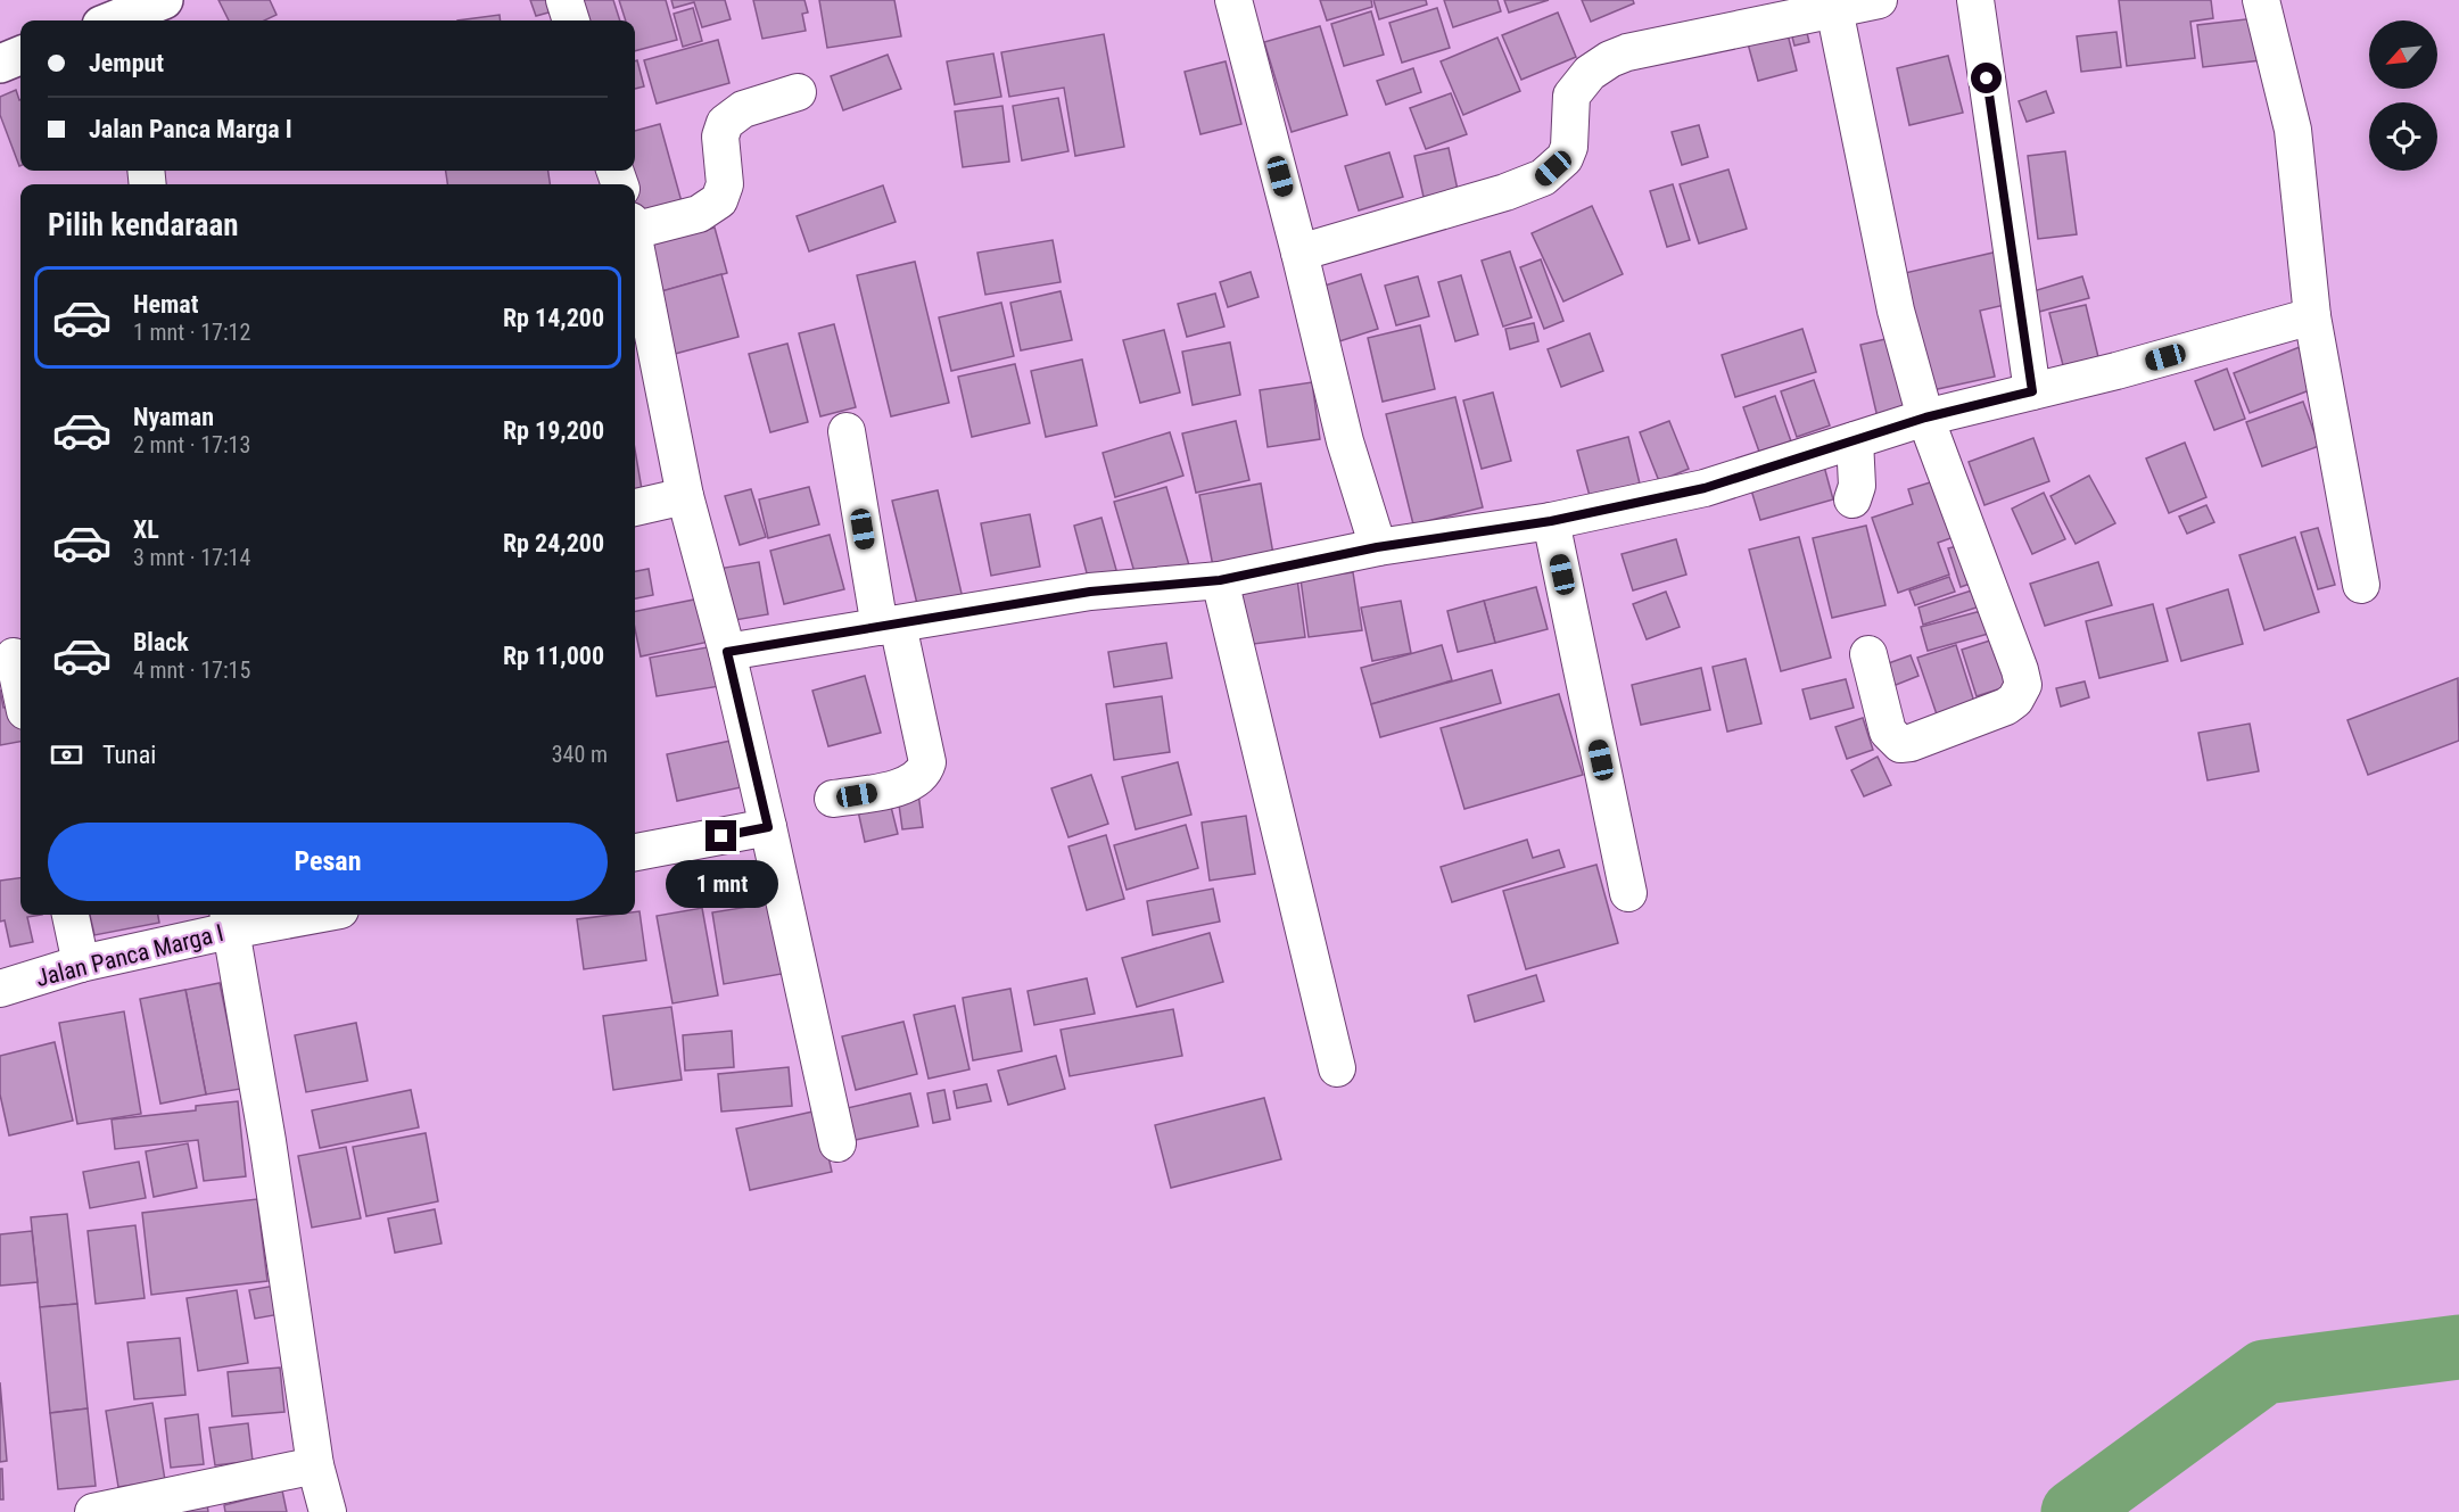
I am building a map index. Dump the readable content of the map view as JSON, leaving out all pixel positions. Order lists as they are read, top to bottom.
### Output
{
  "streets": {
    "street": ["Jalan Panca Marga I"]
  },
  "north": "bottom left",
  "page": {
    "banner": ["Jemput", "Jalan Panca Marga I"],
    "heading": "Pilih kendaraan",
    "list": [
      {
        "name": "Hemat",
        "note": "1 mnt · 17:12",
        "value": "Rp 14,200"
      },
      {
        "name": "Nyaman",
        "note": "2 mnt · 17:13",
        "value": "Rp 19,200"
      },
      {
        "name": "XL",
        "note": "3 mnt · 17:14",
        "value": "Rp 24,200"
      },
      {
        "name": "Black",
        "note": "4 mnt · 17:15",
        "value": "Rp 11,000"
      }
    ],
    "pay": ["Tunai", "340 m"],
    "buttons": "Pesan",
    "bubble": "1 mnt"
  }
}
